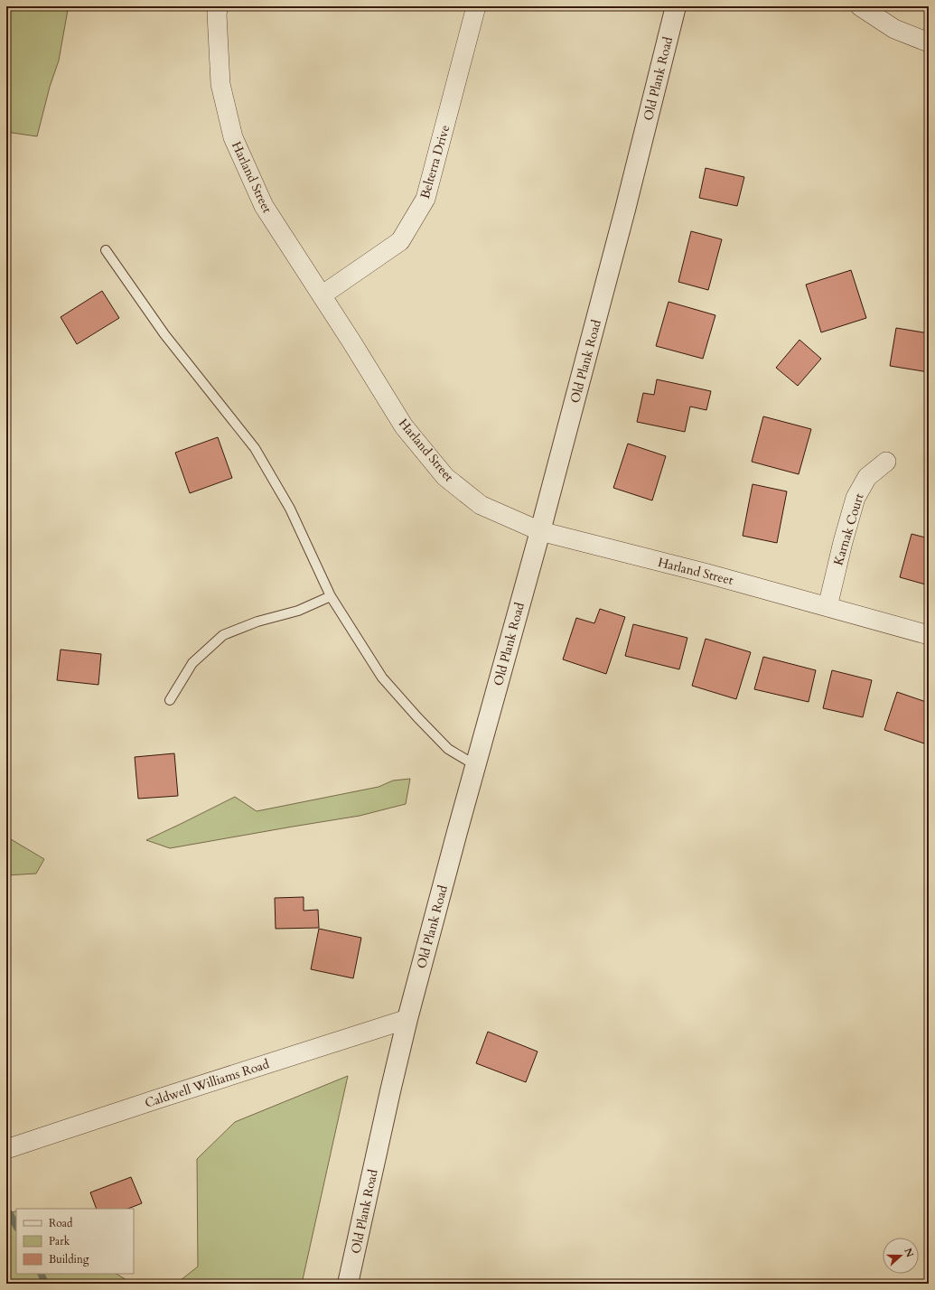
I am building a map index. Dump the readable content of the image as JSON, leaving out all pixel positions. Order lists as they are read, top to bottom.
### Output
{
  "streets": {
    "street": [
      "Old Plank Road",
      "Belterra Drive",
      "Harland Street",
      "Karnak Court",
      "Caldwell Williams Road"
    ]
  },
  "crossings": [
    ["Old Plank Road", "Harland Street"],
    ["Old Plank Road", "Caldwell Williams Road"],
    ["Belterra Drive", "Harland Street"],
    ["Harland Street", "Karnak Court"]
  ],
  "legend": ["Road", "Park", "Building"],
  "north": "right"
}
